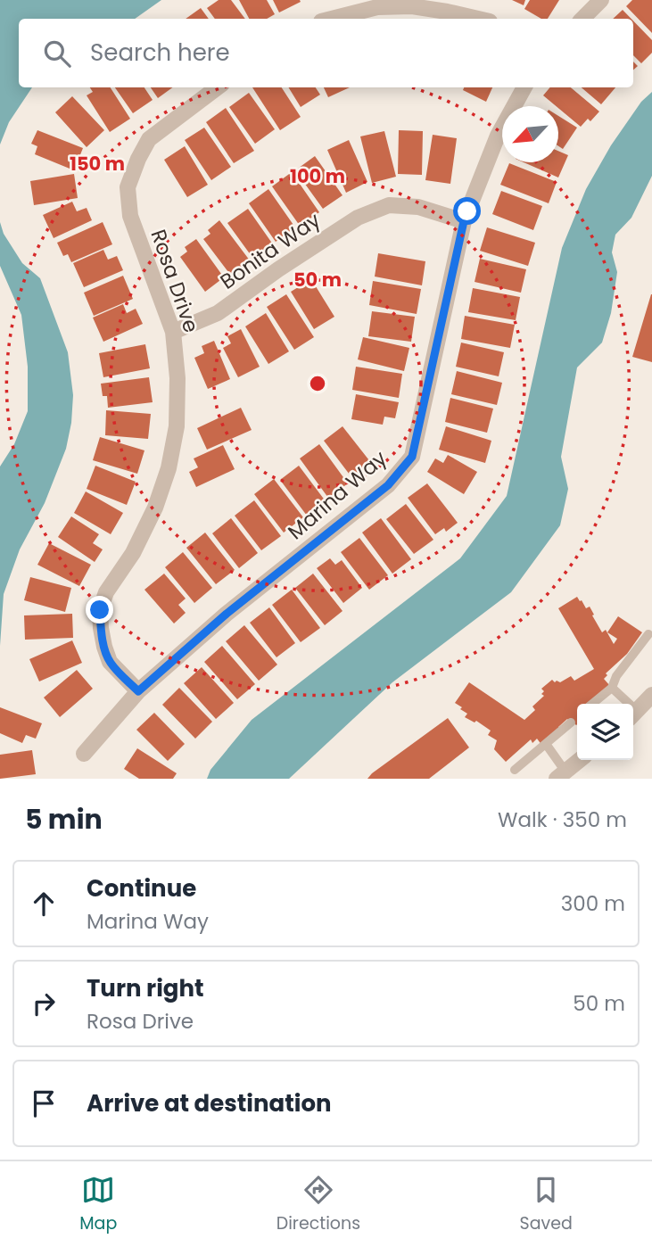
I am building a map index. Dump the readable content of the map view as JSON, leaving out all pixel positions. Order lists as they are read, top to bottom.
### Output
{
  "streets": {
    "street": ["Bonita Way", "Rosa Drive", "Marina Way"]
  },
  "crossings": [
    ["Bonita Way", "Rosa Drive"],
    ["Bonita Way", "Marina Way"],
    ["Rosa Drive", "Marina Way"]
  ],
  "north": "bottom left",
  "page": {
    "search": "Search here",
    "heading": ["5 min", "Walk · 350 m"],
    "list": [
      ["Continue", "Marina Way", "300 m"],
      ["Turn right", "Rosa Drive", "50 m"],
      "Arrive at destination"
    ],
    "nav": ["Map", "Directions", "Saved"]
  },
  "rings": ["150 m", "100 m", "50 m"]
}
